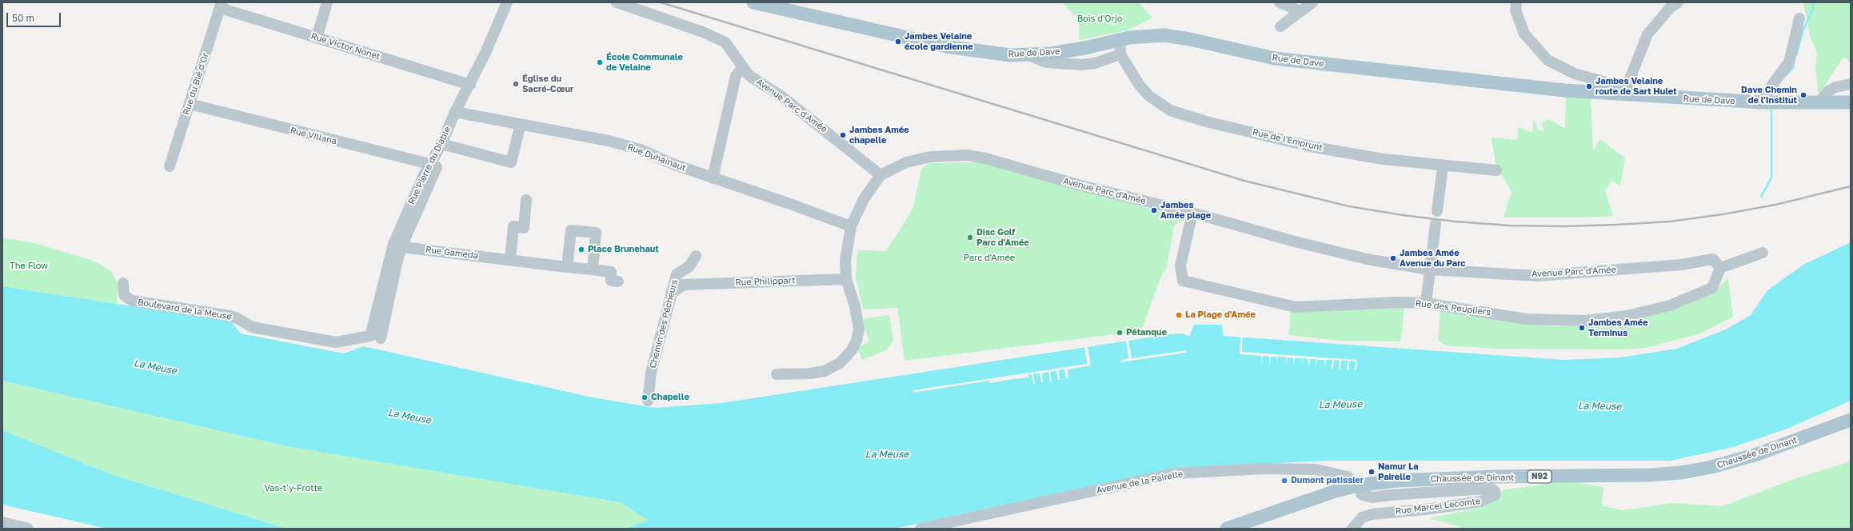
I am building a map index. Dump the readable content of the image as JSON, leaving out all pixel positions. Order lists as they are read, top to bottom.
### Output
{
  "streets": {
    "main road": ["Rue de Dave", "Chaussée de Dinant", "N92"],
    "street": [
      "Rue Victor Nonet",
      "Rue du Blé d'Or",
      "Avenue Parc d'Amée",
      "Rue Villana",
      "Rue de l'Emprunt",
      "Rue Duhainaut",
      "Rue Pierre du Diable",
      "Rue Gameda",
      "Rue Philippart",
      "Rue des Peupliers",
      "Boulevard de la Meuse",
      "Chemin des Pêcheurs",
      "Avenue de la Pairelle",
      "Rue Marcel Lecomte"
    ]
  },
  "crossings": [
    ["Rue Victor Nonet", "Rue du Blé d'Or"],
    ["Rue Victor Nonet", "Rue Pierre du Diable"],
    ["Rue de Dave", "Rue de l'Emprunt"],
    ["Rue du Blé d'Or", "Rue Villana"],
    ["Avenue Parc d'Amée", "Rue des Peupliers"],
    ["Rue Villana", "Rue Pierre du Diable"],
    ["Rue Duhainaut", "Rue Pierre du Diable"],
    ["Rue Pierre du Diable", "Rue Gameda"],
    ["Rue Pierre du Diable", "Boulevard de la Meuse"],
    ["Chaussée de Dinant", "Avenue de la Pairelle"],
    ["Chaussée de Dinant", "Rue Marcel Lecomte"],
    ["Avenue de la Pairelle", "Rue Marcel Lecomte"]
  ],
  "water": ["La Meuse"],
  "parks": [
    "Bois d'Orjo",
    "Parc d'Amée",
    "The Flow",
    "Vas-t'y-Frotte"
  ],
  "places": [
    "Jambes Velaine école gardienne",
    "École Communale de Velaine",
    "Église du Sacré-Cœur",
    "Jambes Velaine route de Sart Hulet",
    "Dave Chemin de l'Institut",
    "Jambes Amée chapelle",
    "Jambes Amée plage",
    "Disc Golf Parc d'Amée",
    "Place Brunehaut",
    "Jambes Amée Avenue du Parc",
    "La Plage d'Amée",
    "Jambes Amée Terminus",
    "Pétanque",
    "Chapelle",
    "Namur La Pairelle",
    "Dumont patissier"
  ],
  "scale_bar": "50 m"
}
